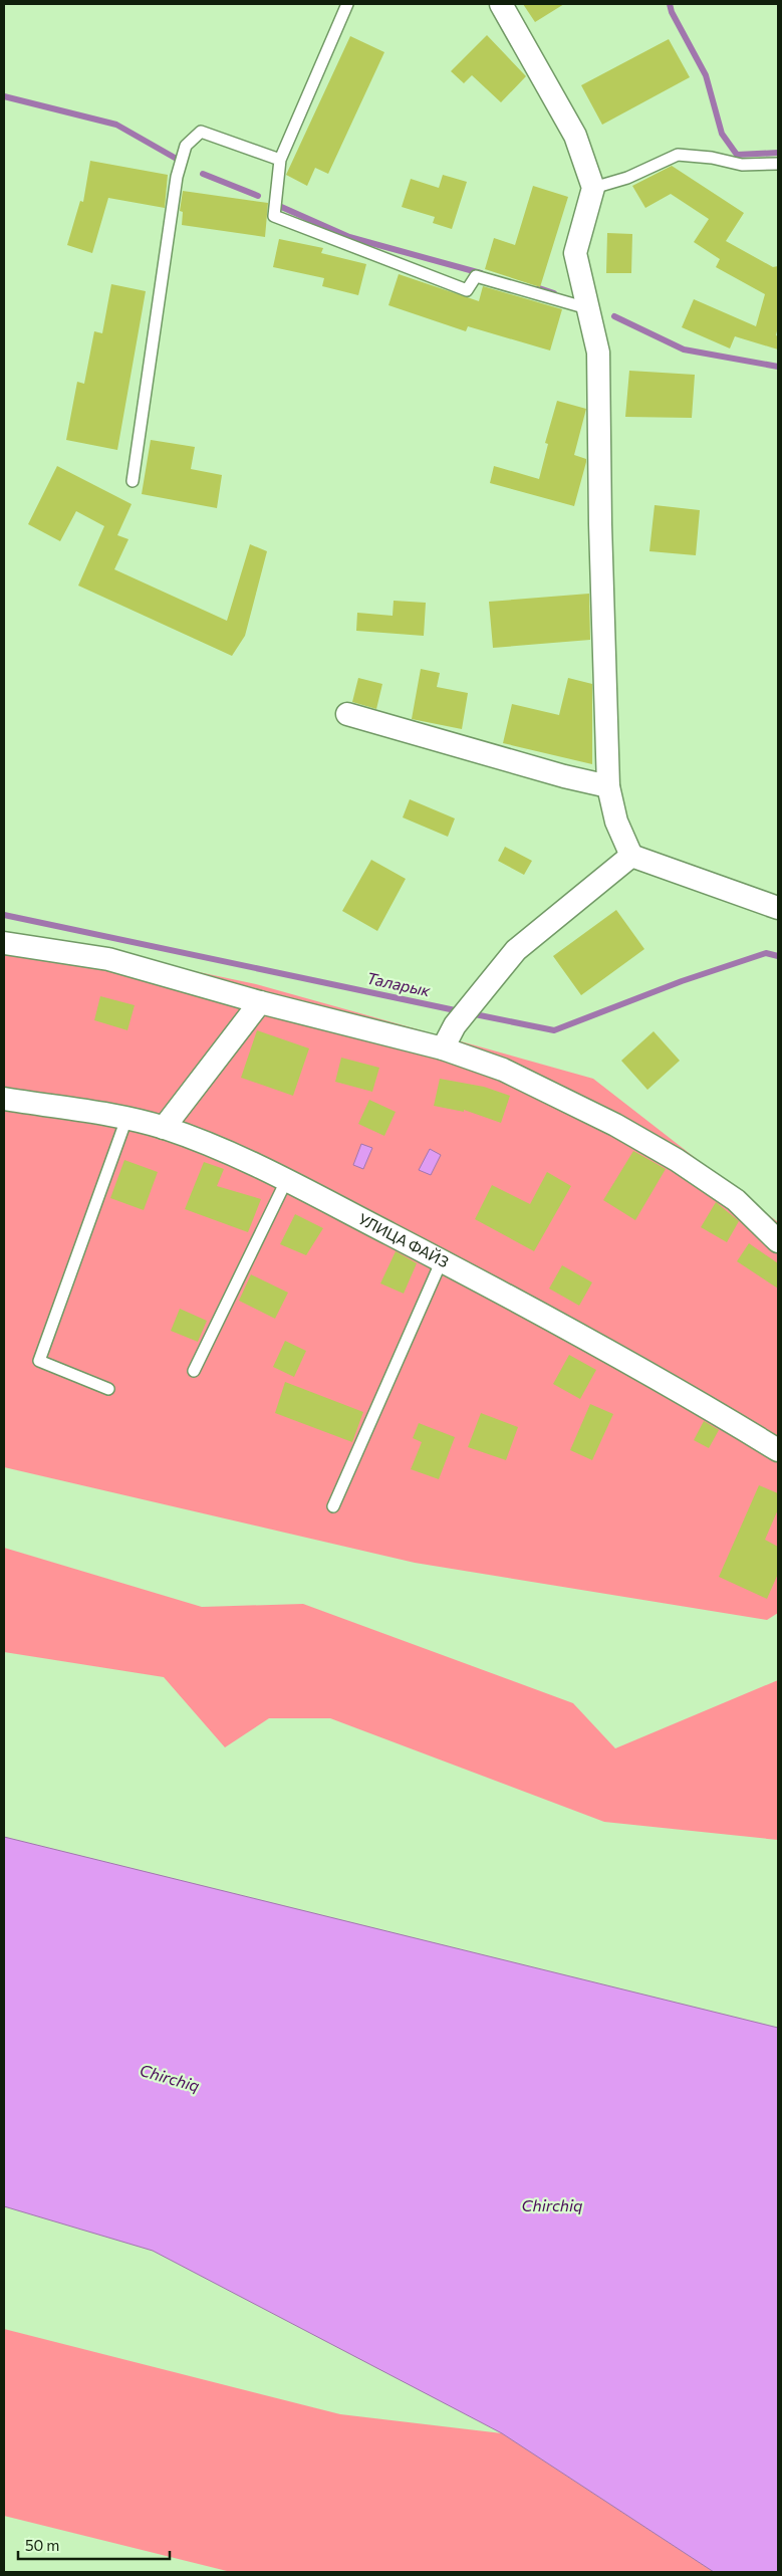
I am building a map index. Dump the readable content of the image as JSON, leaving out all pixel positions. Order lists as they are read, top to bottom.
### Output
{
  "streets": {
    "street": ["УЛИЦА ФАЙЗ"]
  },
  "water": ["Таларык", "Chirchiq"],
  "scale_bar": "50 m"
}
